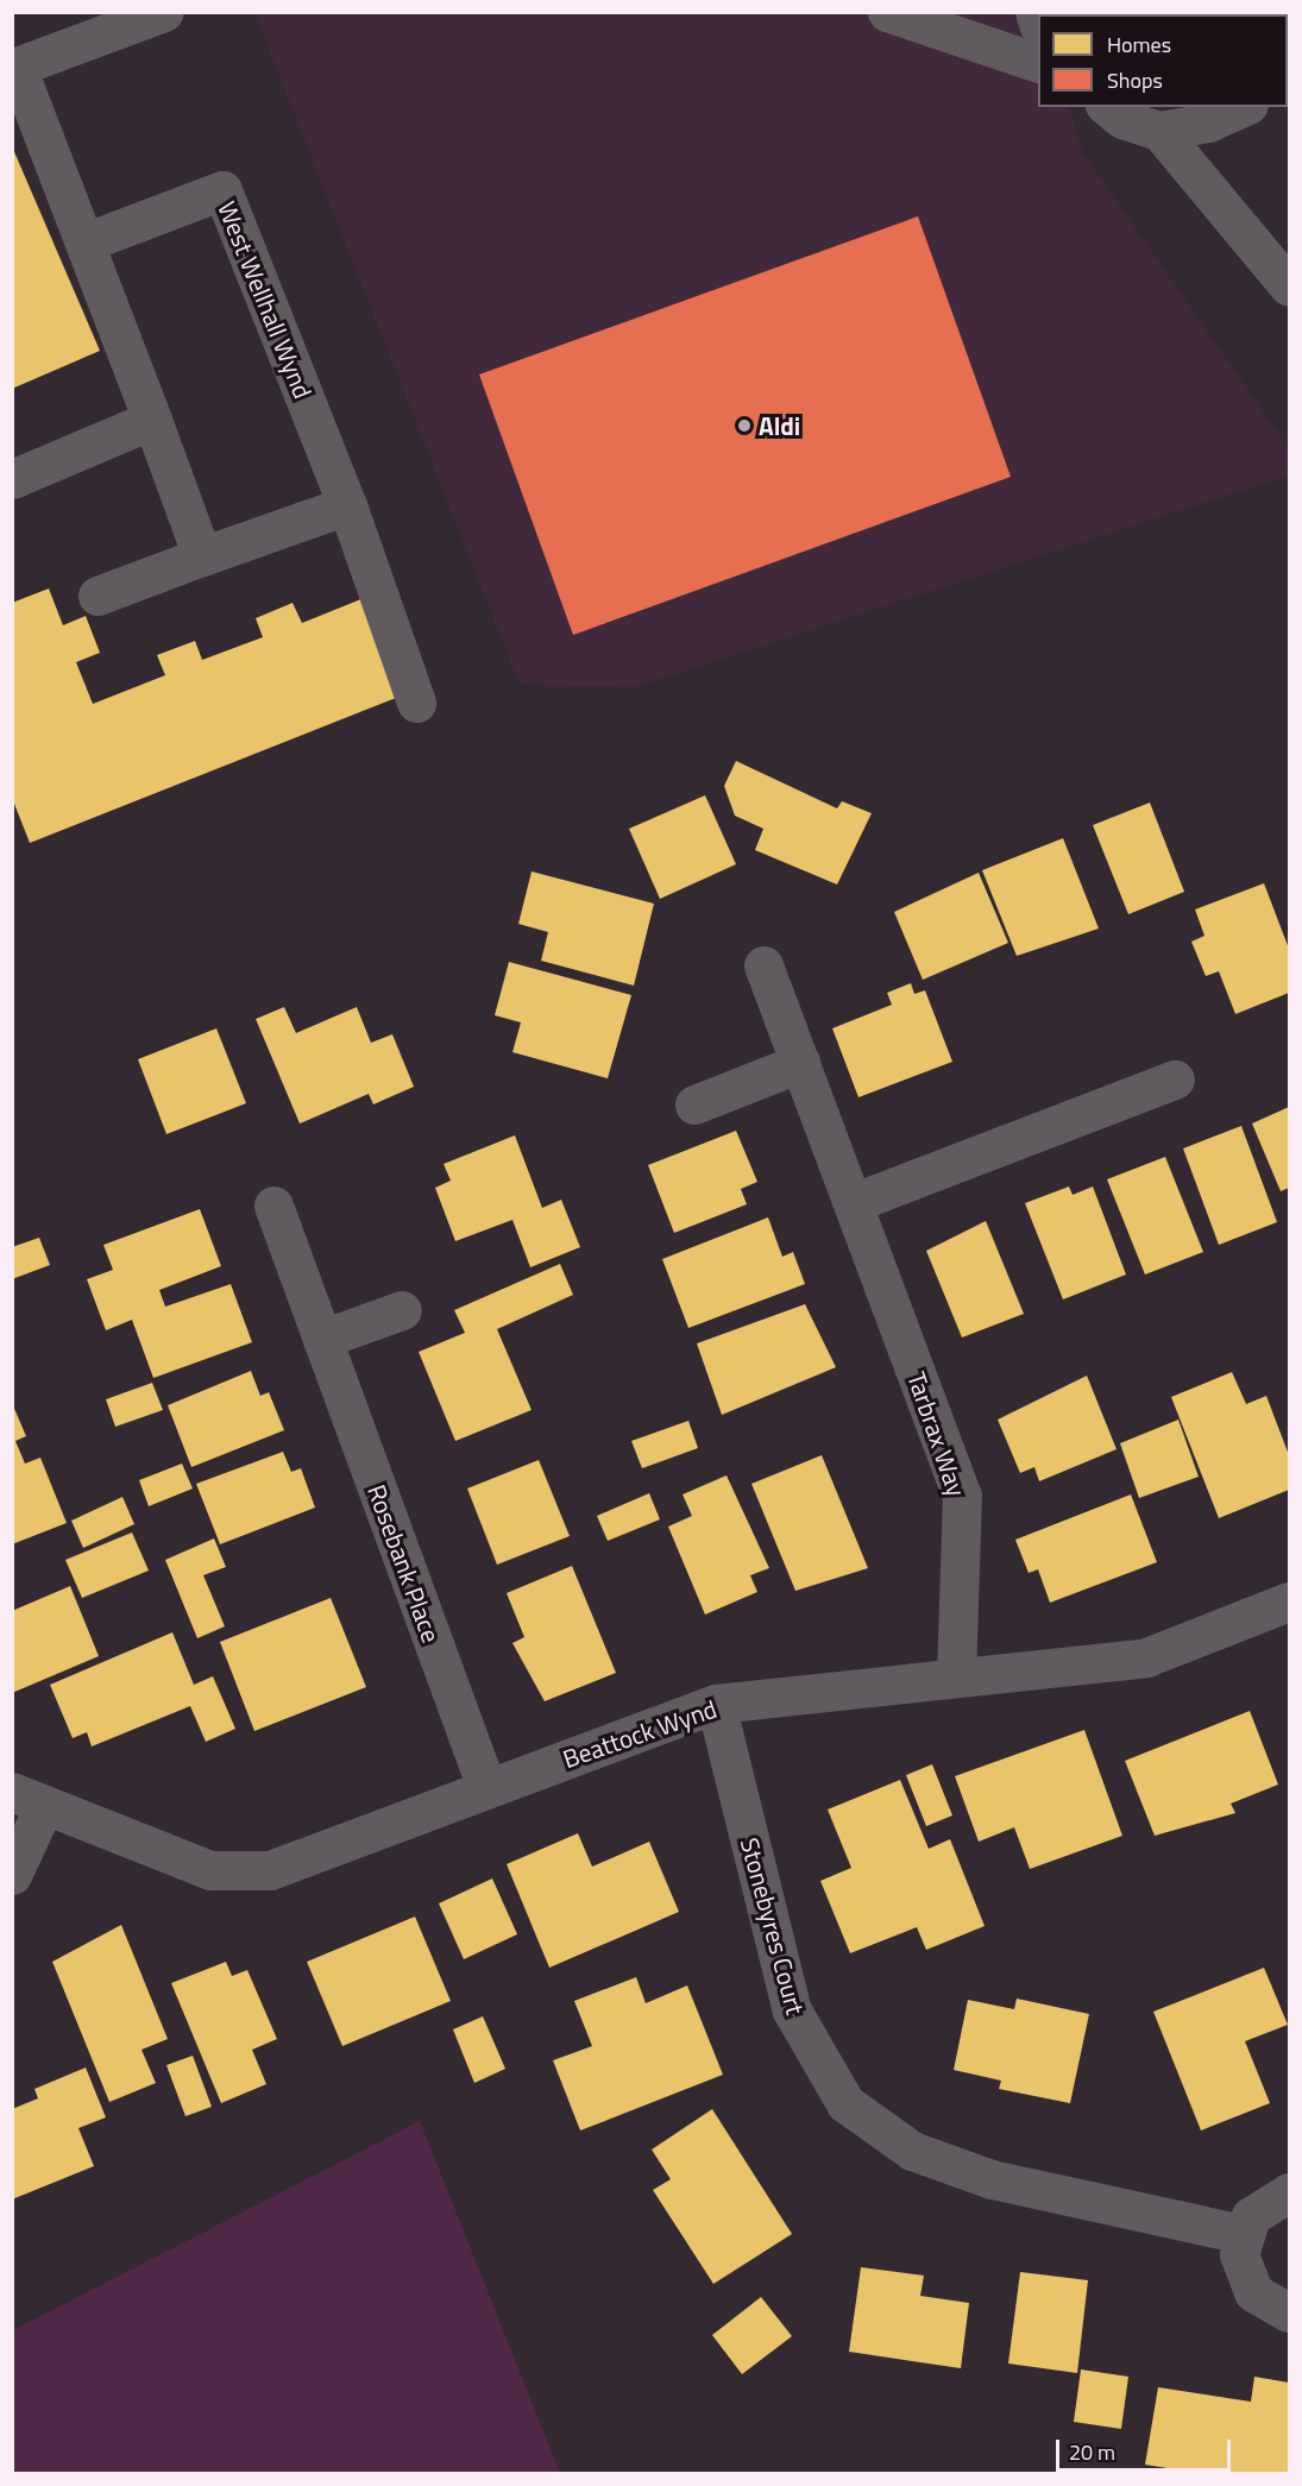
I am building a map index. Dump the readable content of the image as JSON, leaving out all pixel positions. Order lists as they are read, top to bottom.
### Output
{
  "streets": {
    "street": [
      "West Wellhall Wynd",
      "Tarbrax Way",
      "Rosebank Place",
      "Beattock Wynd",
      "Stonebyres Court"
    ]
  },
  "crossings": [
    ["Tarbrax Way", "Beattock Wynd"],
    ["Rosebank Place", "Beattock Wynd"],
    ["Beattock Wynd", "Stonebyres Court"]
  ],
  "places": ["Aldi"],
  "legend": ["Homes", "Shops"],
  "scale_bar": "20 m"
}
